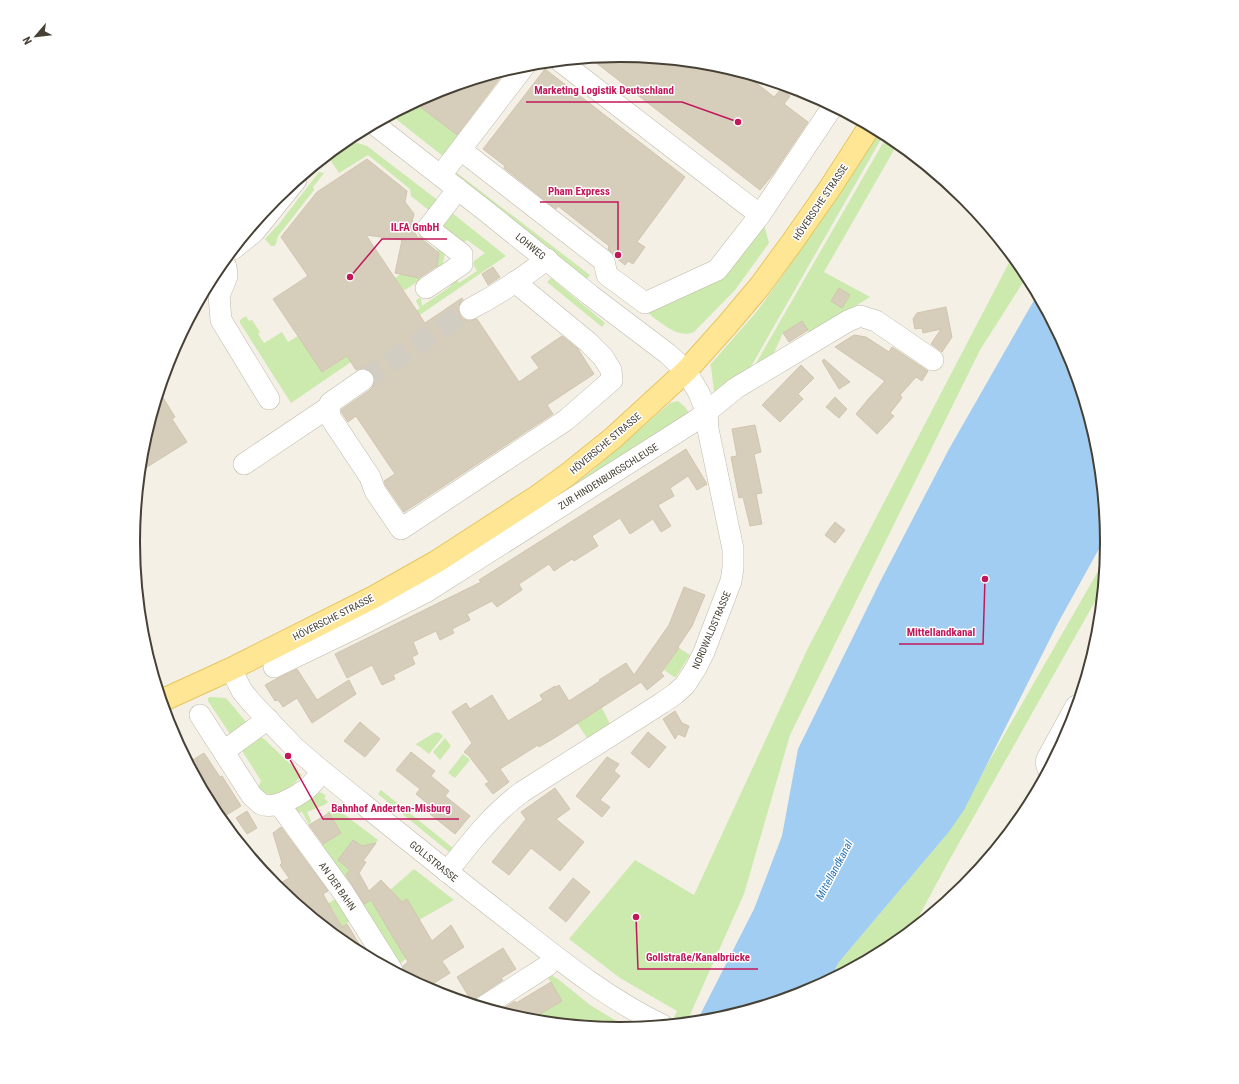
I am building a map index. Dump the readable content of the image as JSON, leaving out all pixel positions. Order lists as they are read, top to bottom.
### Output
{
  "streets": {
    "main road": ["HÖVERSCHE STRASSE"],
    "street": [
      "LOHWEG",
      "ZUR HINDENBURGSCHLEUSE",
      "NORDWALDSTRASSE",
      "GOLLSTRASSE",
      "AN DER BAHN"
    ]
  },
  "crossings": [
    ["HÖVERSCHE STRASSE", "LOHWEG"],
    ["HÖVERSCHE STRASSE", "NORDWALDSTRASSE"],
    ["HÖVERSCHE STRASSE", "GOLLSTRASSE"],
    ["LOHWEG", "NORDWALDSTRASSE"],
    ["ZUR HINDENBURGSCHLEUSE", "NORDWALDSTRASSE"],
    ["NORDWALDSTRASSE", "GOLLSTRASSE"]
  ],
  "water": ["Mittellandkanal"],
  "places": [
    "Marketing Logistik Deutschland",
    "Pham Express",
    "ILFA GmbH",
    "Mittellandkanal",
    "Bahnhof Anderten-Misburg",
    "Gollstraße/Kanalbrücke"
  ],
  "north": "bottom left"
}
